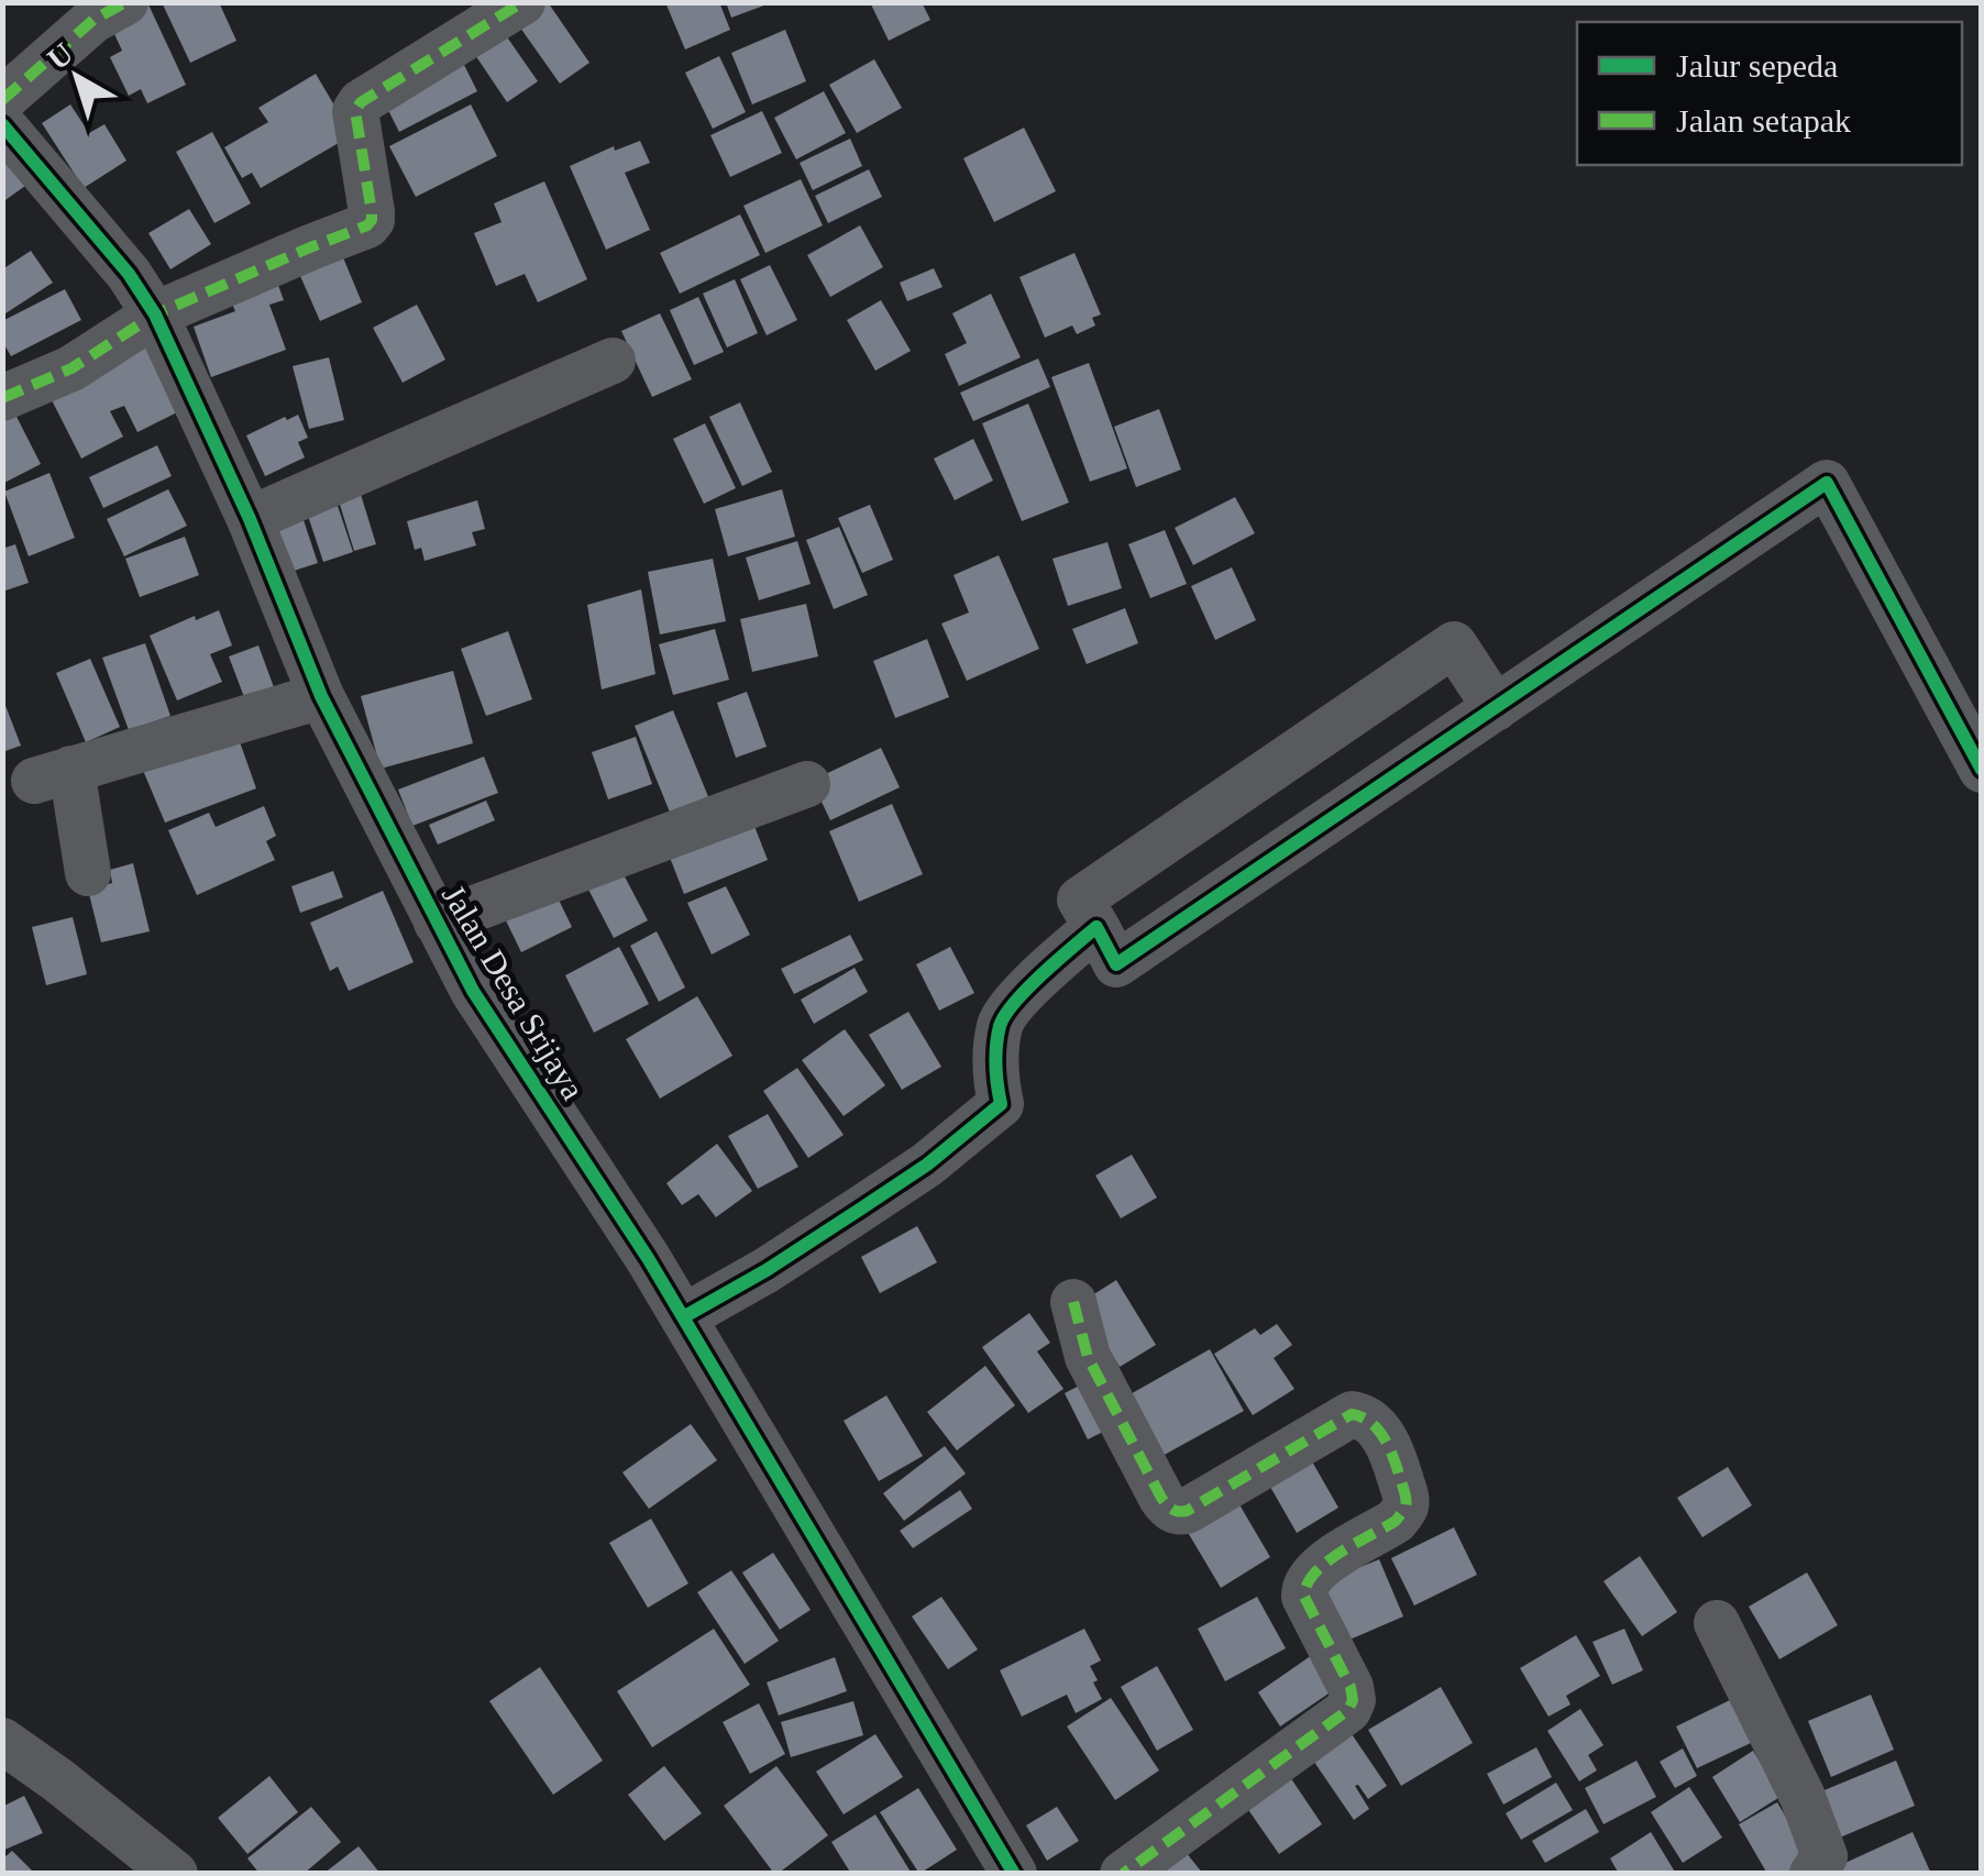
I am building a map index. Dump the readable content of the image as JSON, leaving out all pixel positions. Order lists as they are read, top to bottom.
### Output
{
  "streets": {
    "street": ["Jalan Desa Srijaya"]
  },
  "legend": ["Jalur sepeda", "Jalan setapak"],
  "north": "top left"
}
